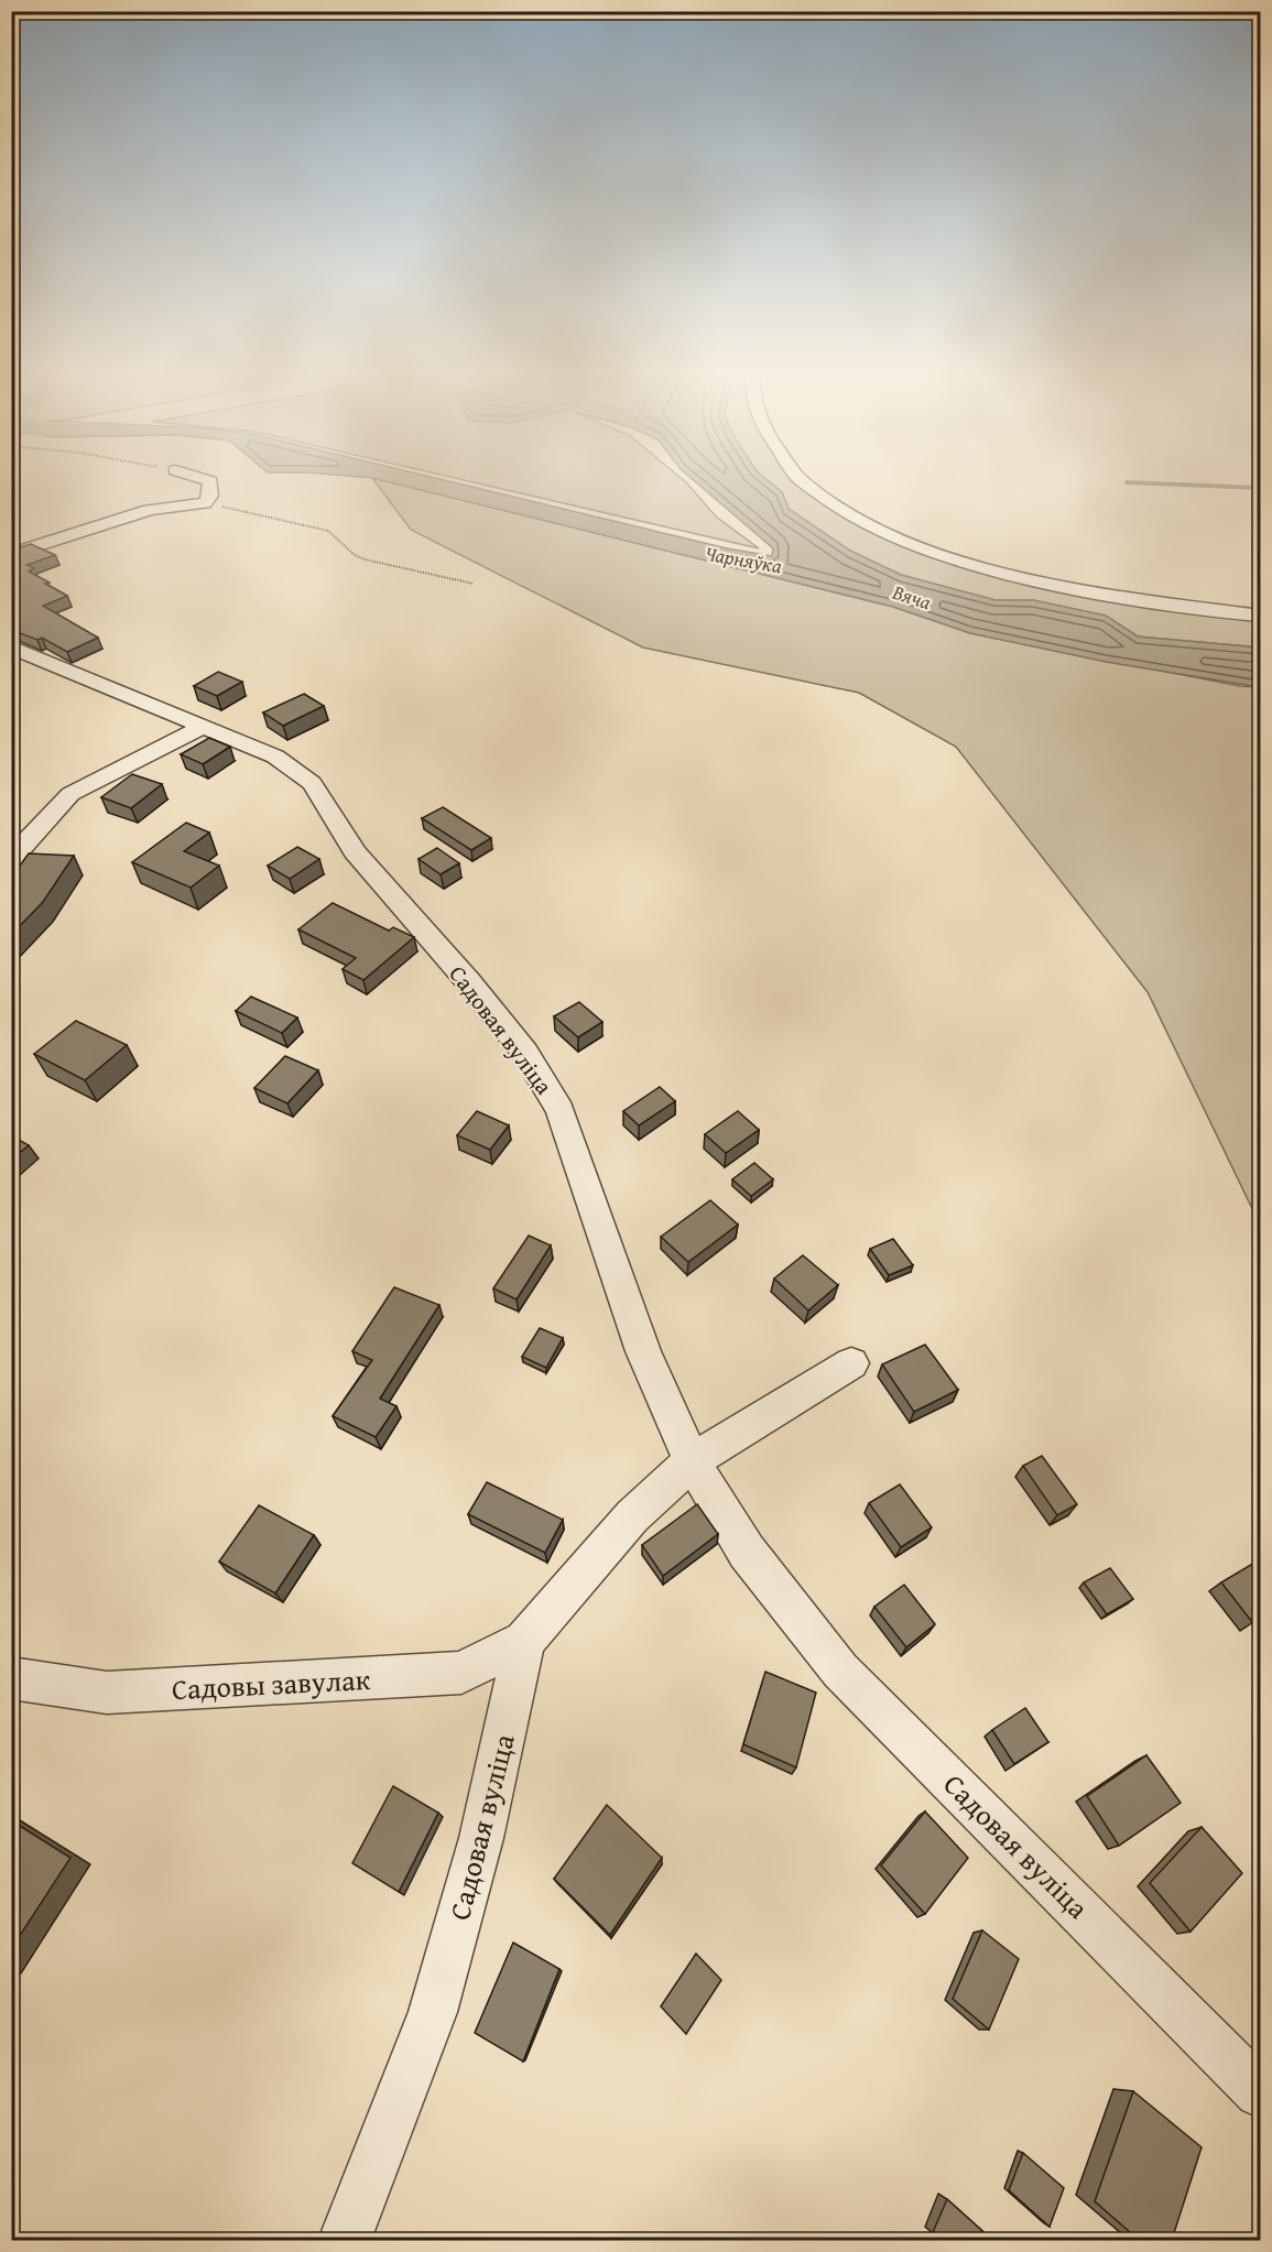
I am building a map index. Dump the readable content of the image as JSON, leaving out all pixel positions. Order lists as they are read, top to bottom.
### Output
{
  "streets": {
    "street": ["Садовая вуліца", "Садовы завулак"]
  },
  "crossings": [
    ["Садовая вуліца", "Садовы завулак"]
  ],
  "water": ["Чарняўка", "Вяча"]
}
